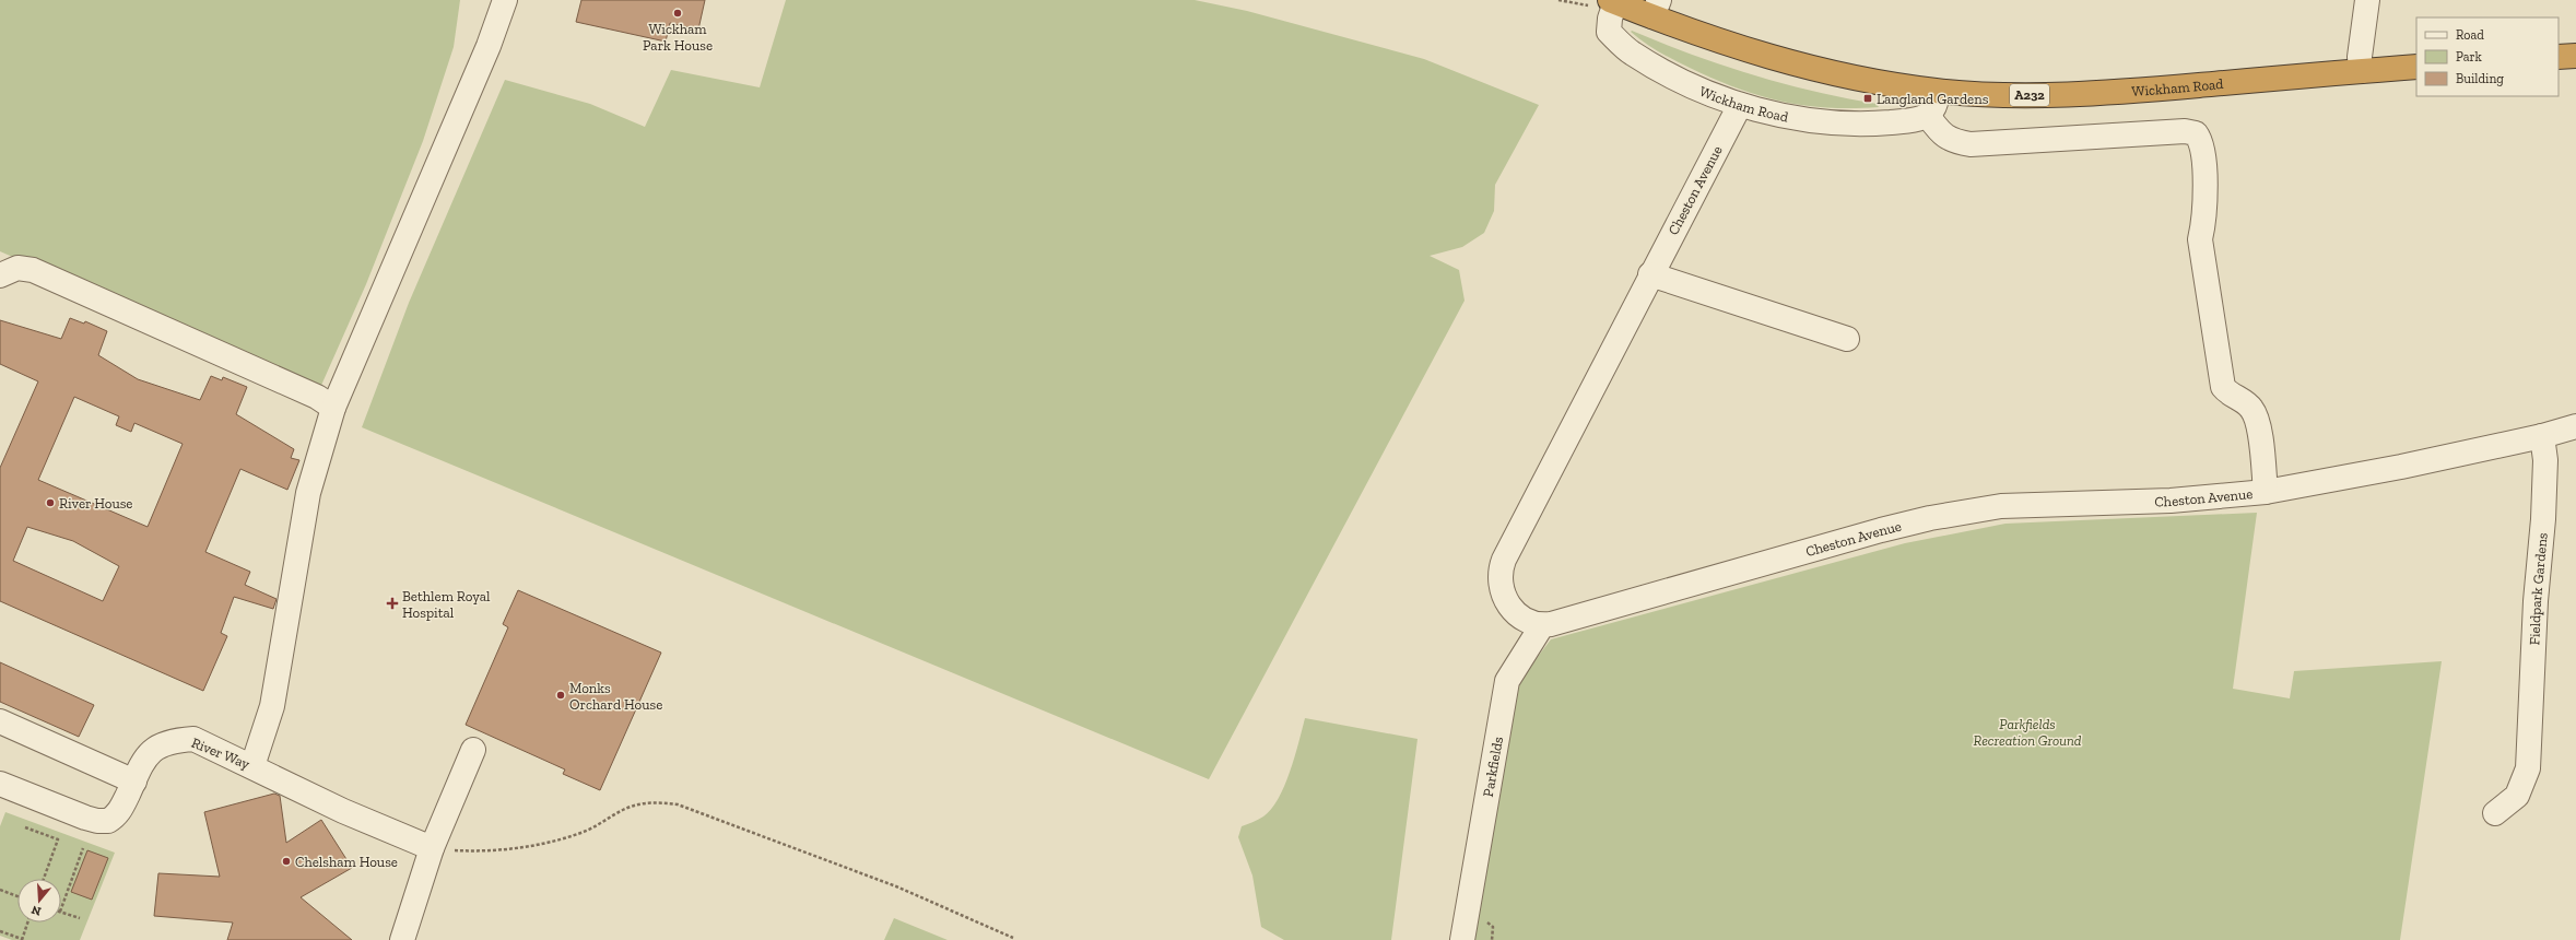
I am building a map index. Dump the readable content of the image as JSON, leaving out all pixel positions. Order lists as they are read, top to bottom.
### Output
{
  "streets": {
    "highway": ["Wickham Road", "A232"],
    "street": [
      "Cheston Avenue",
      "Fieldpark Gardens",
      "River Way",
      "Parkfields"
    ]
  },
  "crossings": [
    ["Wickham Road", "Cheston Avenue"],
    ["Cheston Avenue", "Fieldpark Gardens"],
    ["Cheston Avenue", "Parkfields"]
  ],
  "parks": ["Parkfields Recreation Ground"],
  "places": {
    "other": [
      "Wickham Park House",
      "River House",
      "Monks Orchard House",
      "Chelsham House"
    ],
    "transit": ["Langland Gardens"],
    "health": ["Bethlem Royal Hospital"]
  },
  "legend": ["Road", "Park", "Building"],
  "north": "bottom"
}
